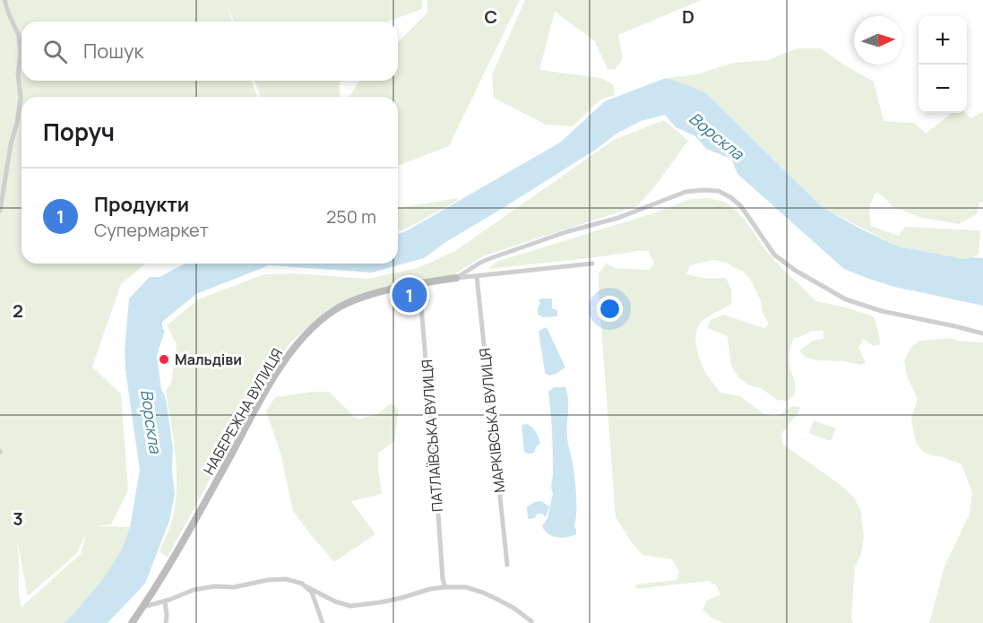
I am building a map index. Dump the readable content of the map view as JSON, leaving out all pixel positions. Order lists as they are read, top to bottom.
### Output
{
  "streets": {
    "street": ["НАБЕРЕЖНА ВУЛИЦЯ", "МАРКІВСЬКА ВУЛИЦЯ", "ПАТЛАЇВСЬКА ВУЛИЦЯ"]
  },
  "crossings": [
    ["НАБЕРЕЖНА ВУЛИЦЯ", "МАРКІВСЬКА ВУЛИЦЯ"],
    ["НАБЕРЕЖНА ВУЛИЦЯ", "ПАТЛАЇВСЬКА ВУЛИЦЯ"]
  ],
  "water": ["Ворскла"],
  "places": ["Мальдіви"],
  "north": "right",
  "page": {
    "map_buttons": ["+", "−"],
    "search": "Пошук",
    "heading": "Поруч",
    "list": [
      {
        "mark": "1",
        "name": "Продукти",
        "note": "Супермаркет",
        "value": "250 m"
      }
    ],
    "pins": "1"
  },
  "grid": {
    "columns": ["C", "D"],
    "rows": ["2", "3"]
  }
}
